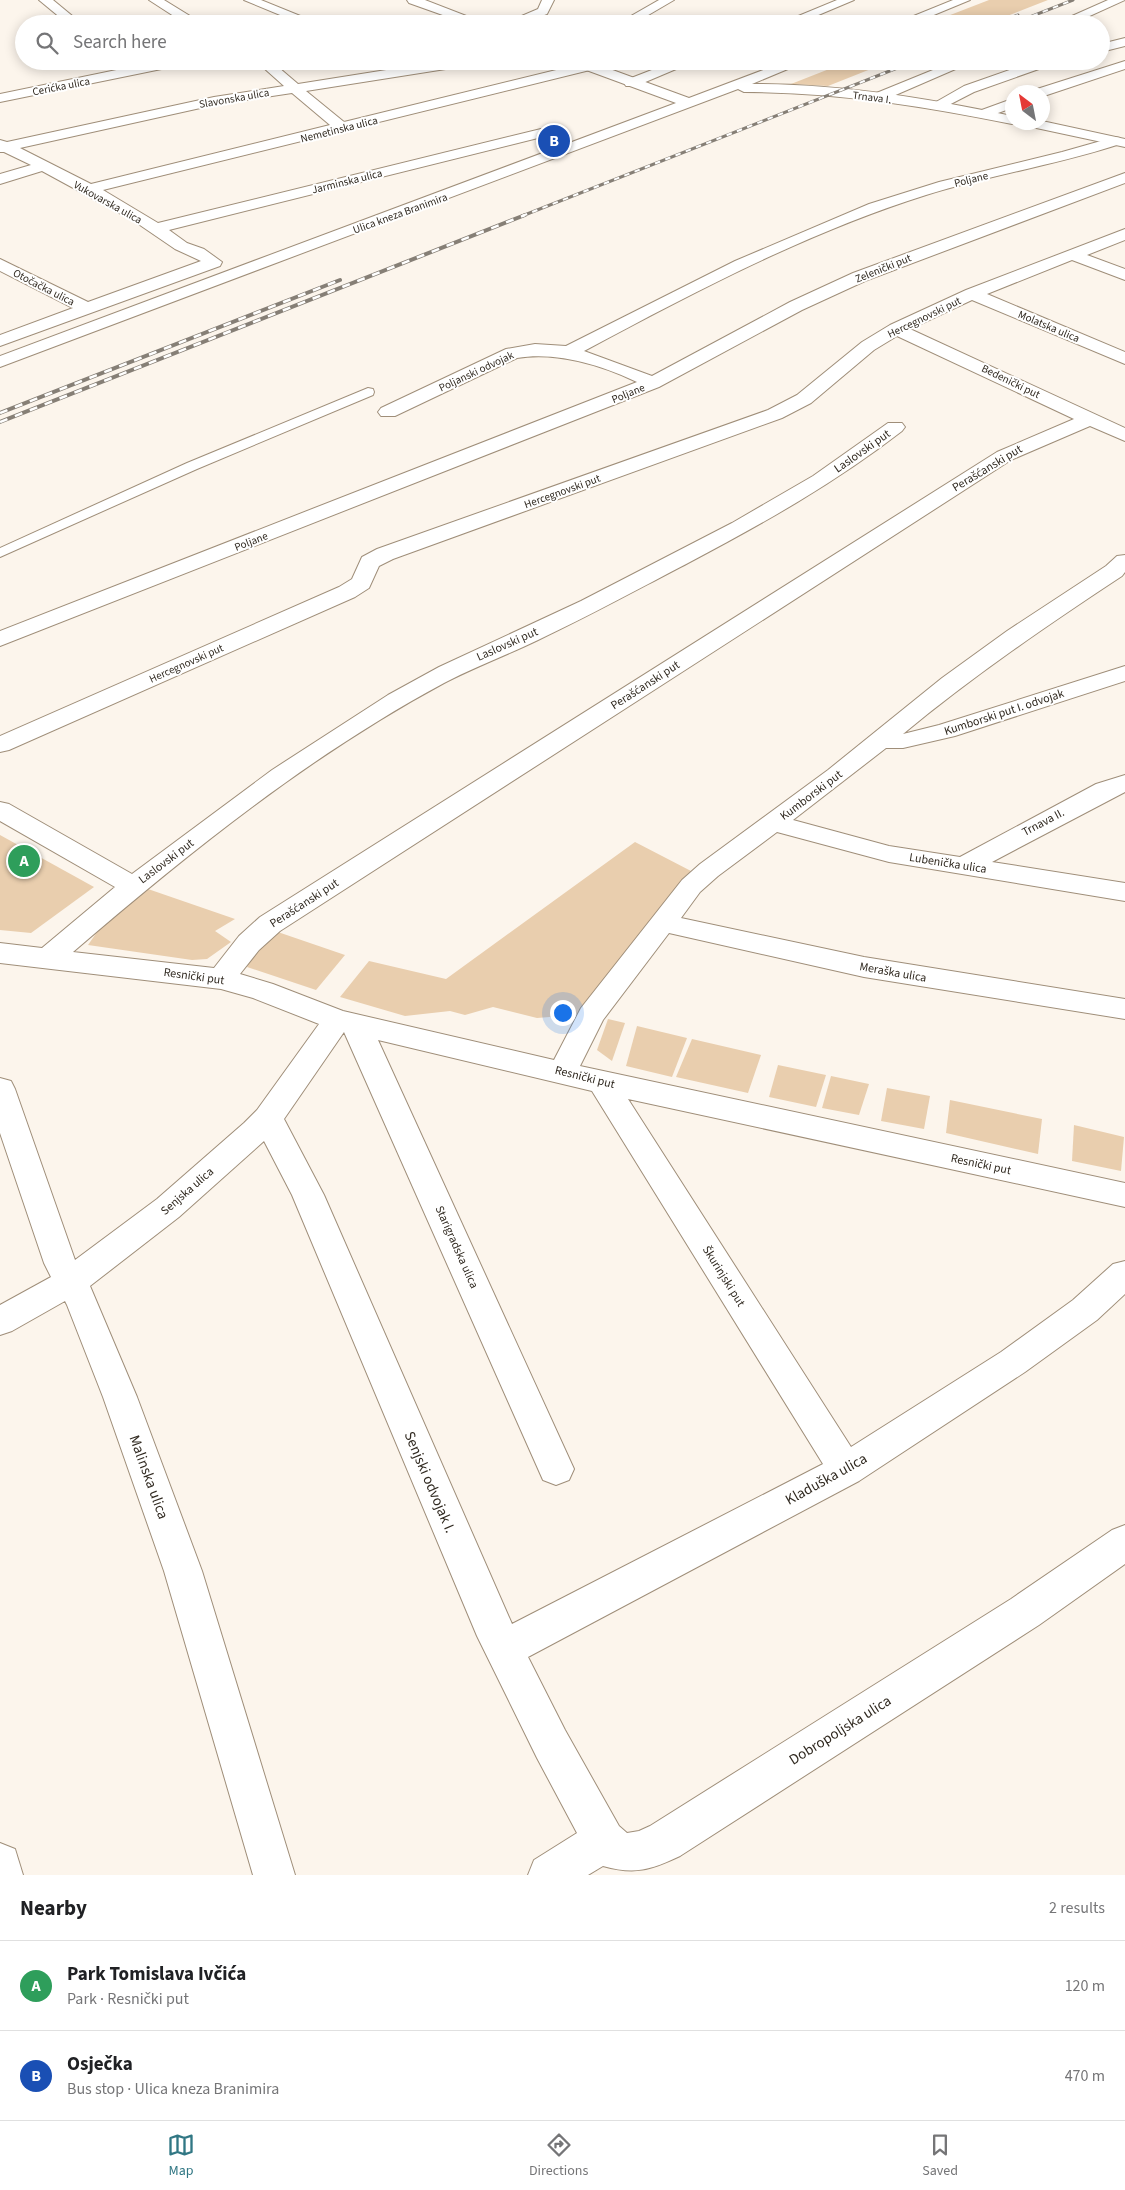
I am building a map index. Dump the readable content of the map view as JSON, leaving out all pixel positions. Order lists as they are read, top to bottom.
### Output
{
  "streets": {
    "street": [
      "Cerićka ulica",
      "Trnava I.",
      "Slavonska ulica",
      "Nemetinska ulica",
      "Poljane",
      "Jarminska ulica",
      "Vukovarska ulica",
      "Ulica kneza Branimira",
      "Zelenički put",
      "Otočačka ulica",
      "Hercegnovski put",
      "Molatska ulica",
      "Poljanski odvojak",
      "Bedenički put",
      "Laslovski put",
      "Perašćanski put",
      "Kumborski put I. odvojak",
      "Kumborski put",
      "Trnava II.",
      "Lubenička ulica",
      "Meraška ulica",
      "Resnički put",
      "Senjska ulica",
      "Starigradska ulica",
      "Škurinjski put",
      "Malinska ulica",
      "Kladuška ulica",
      "Senjski odvojak I.",
      "Dobropoljska ulica"
    ]
  },
  "crossings": [
    ["Trnava I.", "Ulica kneza Branimira"],
    ["Slavonska ulica", "Vukovarska ulica"],
    ["Nemetinska ulica", "Vukovarska ulica"],
    ["Poljane", "Zelenički put"],
    ["Poljane", "Poljanski odvojak"],
    ["Jarminska ulica", "Vukovarska ulica"],
    ["Vukovarska ulica", "Otočačka ulica"],
    ["Hercegnovski put", "Molatska ulica"],
    ["Hercegnovski put", "Bedenički put"],
    ["Bedenički put", "Perašćanski put"],
    ["Perašćanski put", "Resnički put"],
    ["Kumborski put I. odvojak", "Kumborski put"],
    ["Kumborski put", "Lubenička ulica"],
    ["Kumborski put", "Meraška ulica"],
    ["Kumborski put", "Resnički put"],
    ["Trnava II.", "Lubenička ulica"],
    ["Resnički put", "Senjska ulica"],
    ["Resnički put", "Starigradska ulica"],
    ["Resnički put", "Škurinjski put"],
    ["Senjska ulica", "Starigradska ulica"],
    ["Senjska ulica", "Malinska ulica"],
    ["Senjska ulica", "Senjski odvojak I."],
    ["Škurinjski put", "Kladuška ulica"],
    ["Kladuška ulica", "Senjski odvojak I."],
    ["Senjski odvojak I.", "Dobropoljska ulica"]
  ],
  "north": "top left",
  "page": {
    "search": "Search here",
    "pins": ["B", "A"],
    "heading": ["Nearby", "2 results"],
    "list": [
      {
        "mark": "A",
        "name": "Park Tomislava Ivčića",
        "note": "Park · Resnički put",
        "value": "120 m"
      },
      {
        "mark": "B",
        "name": "Osječka",
        "note": "Bus stop · Ulica kneza Branimira",
        "value": "470 m"
      }
    ],
    "nav": ["Map", "Directions", "Saved"]
  }
}
